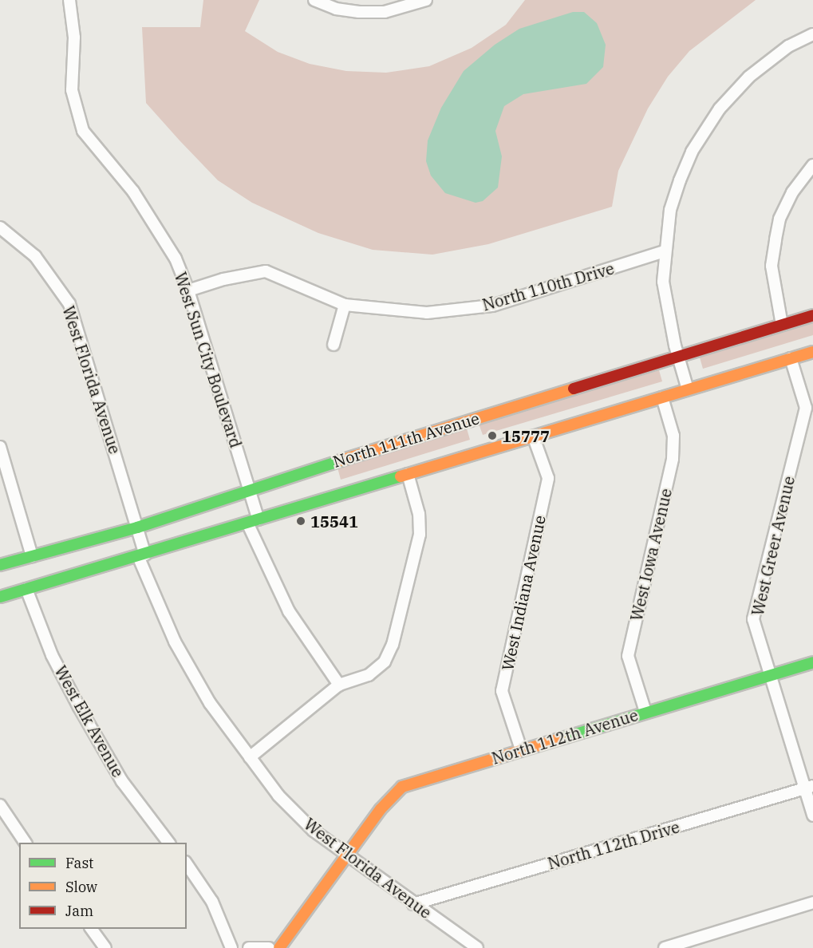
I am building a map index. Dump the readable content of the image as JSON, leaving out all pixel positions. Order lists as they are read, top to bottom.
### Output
{
  "streets": {
    "street": [
      "North 110th Drive",
      "West Sun City Boulevard",
      "West Florida Avenue",
      "North 111th Avenue",
      "West Greer Avenue",
      "West Iowa Avenue",
      "West Indiana Avenue",
      "West Elk Avenue",
      "North 112th Avenue",
      "North 112th Drive"
    ]
  },
  "crossings": [
    ["North 110th Drive", "West Sun City Boulevard"],
    ["West Sun City Boulevard", "North 111th Avenue"],
    ["West Florida Avenue", "North 111th Avenue"],
    ["West Florida Avenue", "North 112th Avenue"],
    ["West Florida Avenue", "North 112th Drive"],
    ["West Greer Avenue", "North 112th Avenue"],
    ["West Greer Avenue", "North 112th Drive"],
    ["West Iowa Avenue", "North 112th Avenue"],
    ["West Indiana Avenue", "North 112th Avenue"]
  ],
  "places": ["15777", "15541"],
  "legend": ["Fast", "Slow", "Jam"]
}
